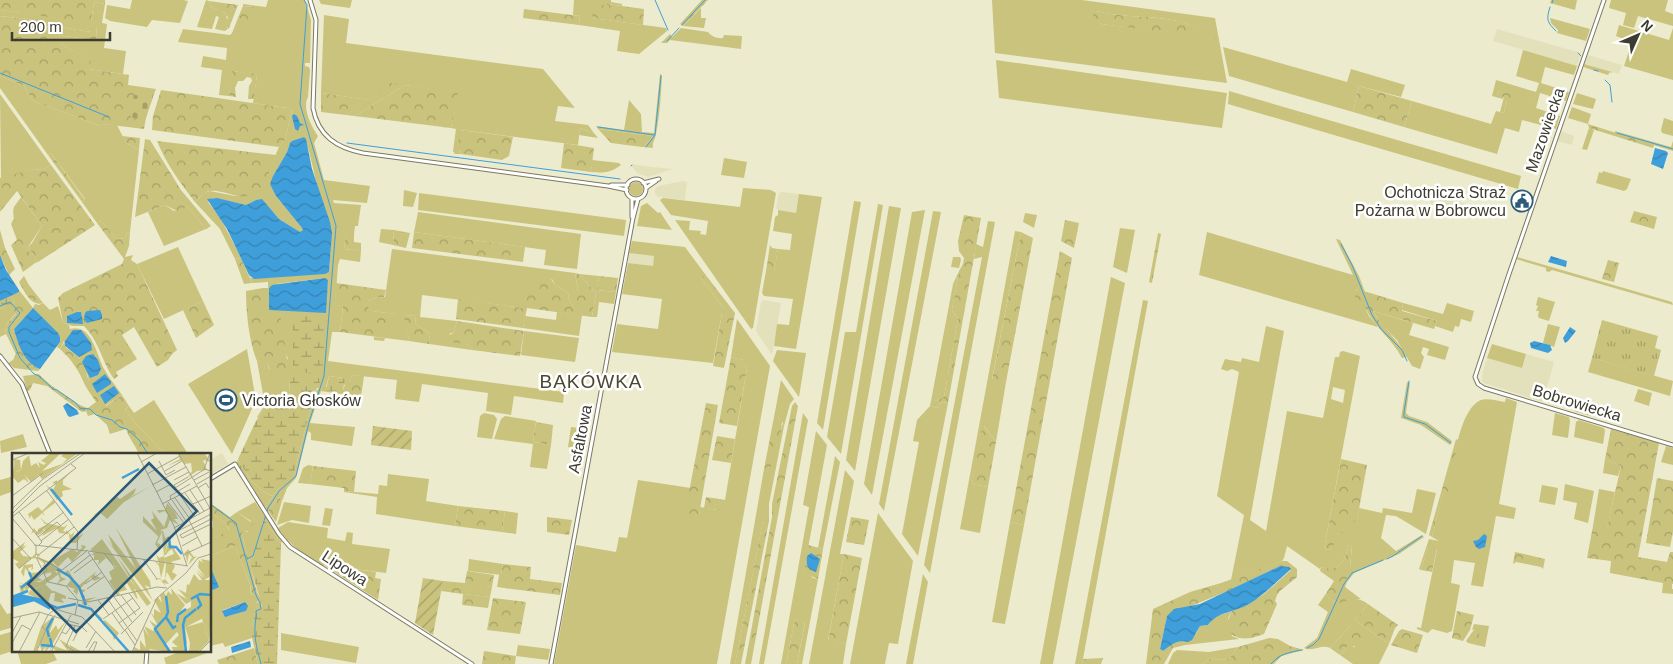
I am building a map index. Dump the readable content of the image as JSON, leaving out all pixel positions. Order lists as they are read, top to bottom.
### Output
{
  "streets": {
    "street": [
      "Mazowiecka",
      "Bobrowiecka",
      "Asfaltowa",
      "Lipowa"
    ]
  },
  "crossings": [
    ["Mazowiecka", "Bobrowiecka"]
  ],
  "districts": ["BĄKÓWKA"],
  "places": {
    "public building": ["Ochotnicza Straż Pożarna w Bobrowcu"],
    "sports": ["Victoria Głosków"]
  },
  "scale_bar": "200 m",
  "north": "top right"
}
